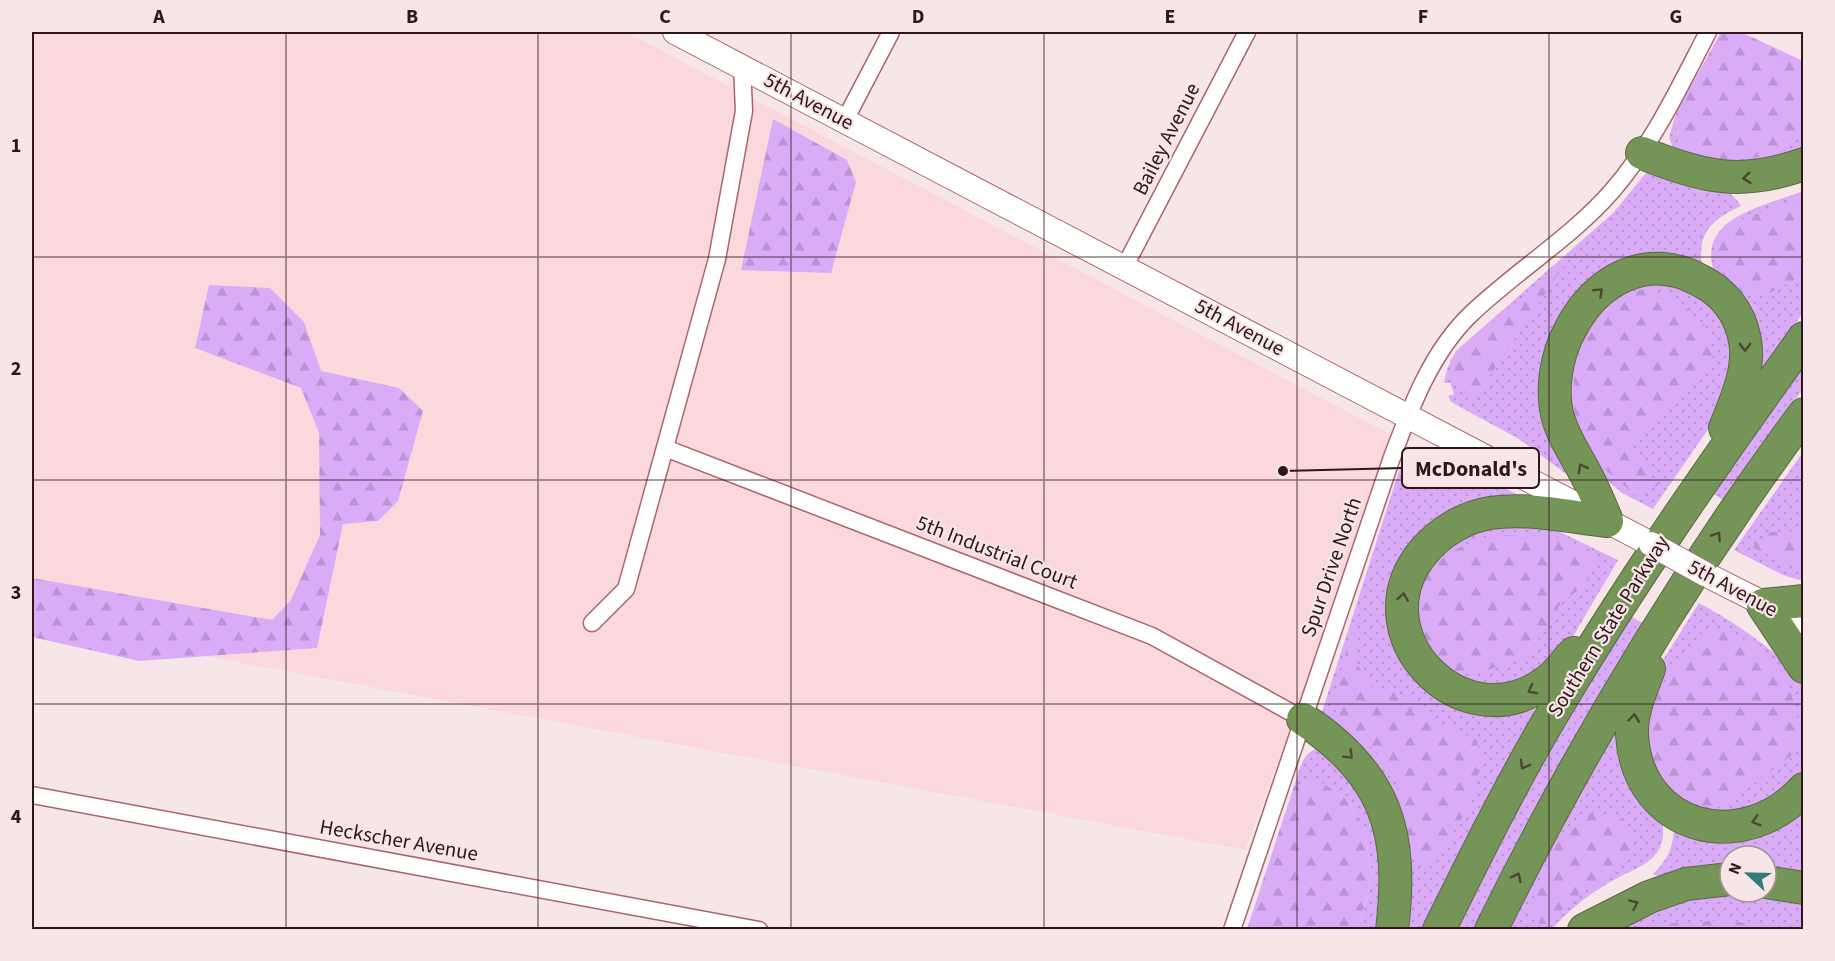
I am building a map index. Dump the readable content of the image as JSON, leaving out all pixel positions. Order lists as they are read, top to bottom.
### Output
{
  "streets": {
    "highway": ["Southern State Parkway"],
    "main road": ["5th Avenue"],
    "street": [
      "Bailey Avenue",
      "5th Industrial Court",
      "Spur Drive North",
      "Heckscher Avenue"
    ]
  },
  "crossings": [
    ["5th Avenue", "Bailey Avenue"],
    ["5th Avenue", "Spur Drive North"],
    ["5th Industrial Court", "Spur Drive North"]
  ],
  "places": ["McDonald's"],
  "north": "left",
  "grid": {
    "columns": [
      "A",
      "B",
      "C",
      "D",
      "E",
      "F",
      "G"
    ],
    "rows": [
      "1",
      "2",
      "3",
      "4"
    ]
  }
}
